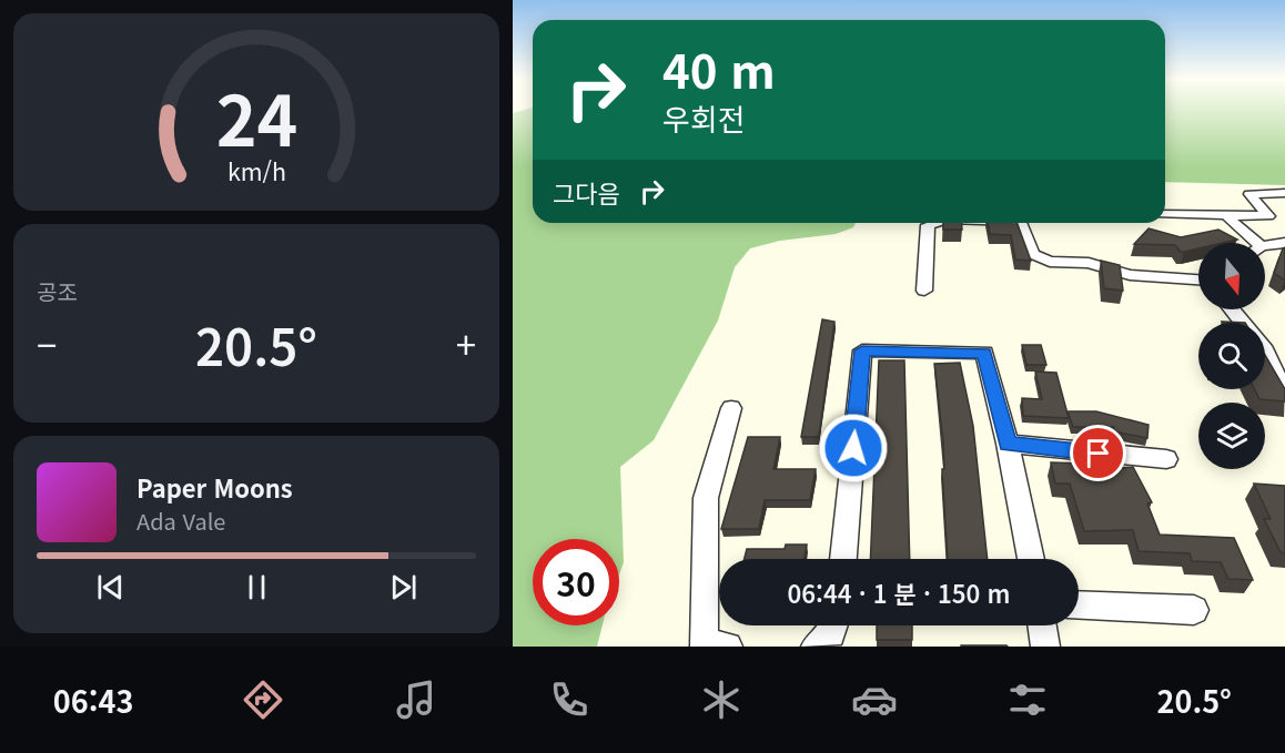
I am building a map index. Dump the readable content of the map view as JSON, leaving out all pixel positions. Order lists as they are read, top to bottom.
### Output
{
  "north": "bottom",
  "page": {
    "turn": ["40 m", "우회전"],
    "then": "그다음",
    "tile": "공조",
    "heat": ["−", "20.5°", "+"],
    "song": ["Paper Moons", "Ada Vale"],
    "limit": "30",
    "trip": "06:44 · 1 분 · 150 m",
    "tabs": ["06:43", "20.5°"],
    "gauge": ["24", "km/h"]
  }
}
